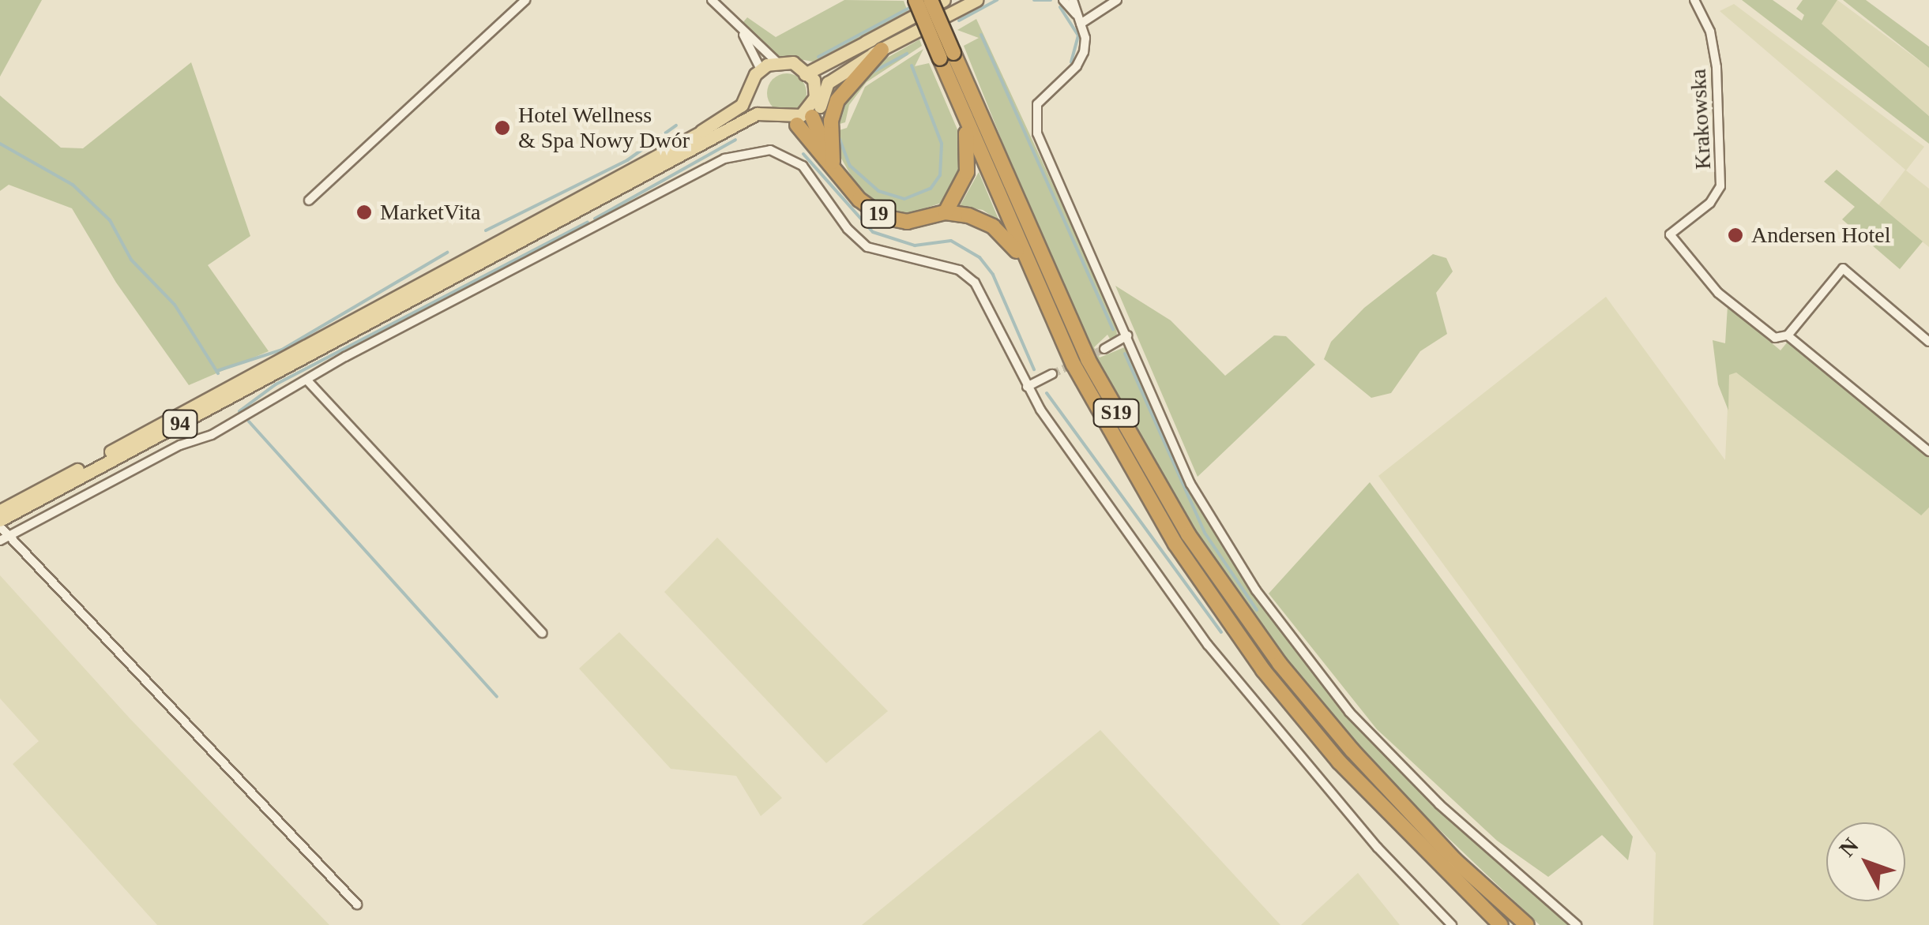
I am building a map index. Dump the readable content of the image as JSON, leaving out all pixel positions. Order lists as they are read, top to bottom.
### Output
{
  "streets": {
    "highway": ["19", "S19"],
    "main road": ["94"],
    "street": ["Krakowska"]
  },
  "places": ["Hotel Wellness & Spa Nowy Dwór", "MarketVita", "Andersen Hotel"],
  "north": "top left"
}
